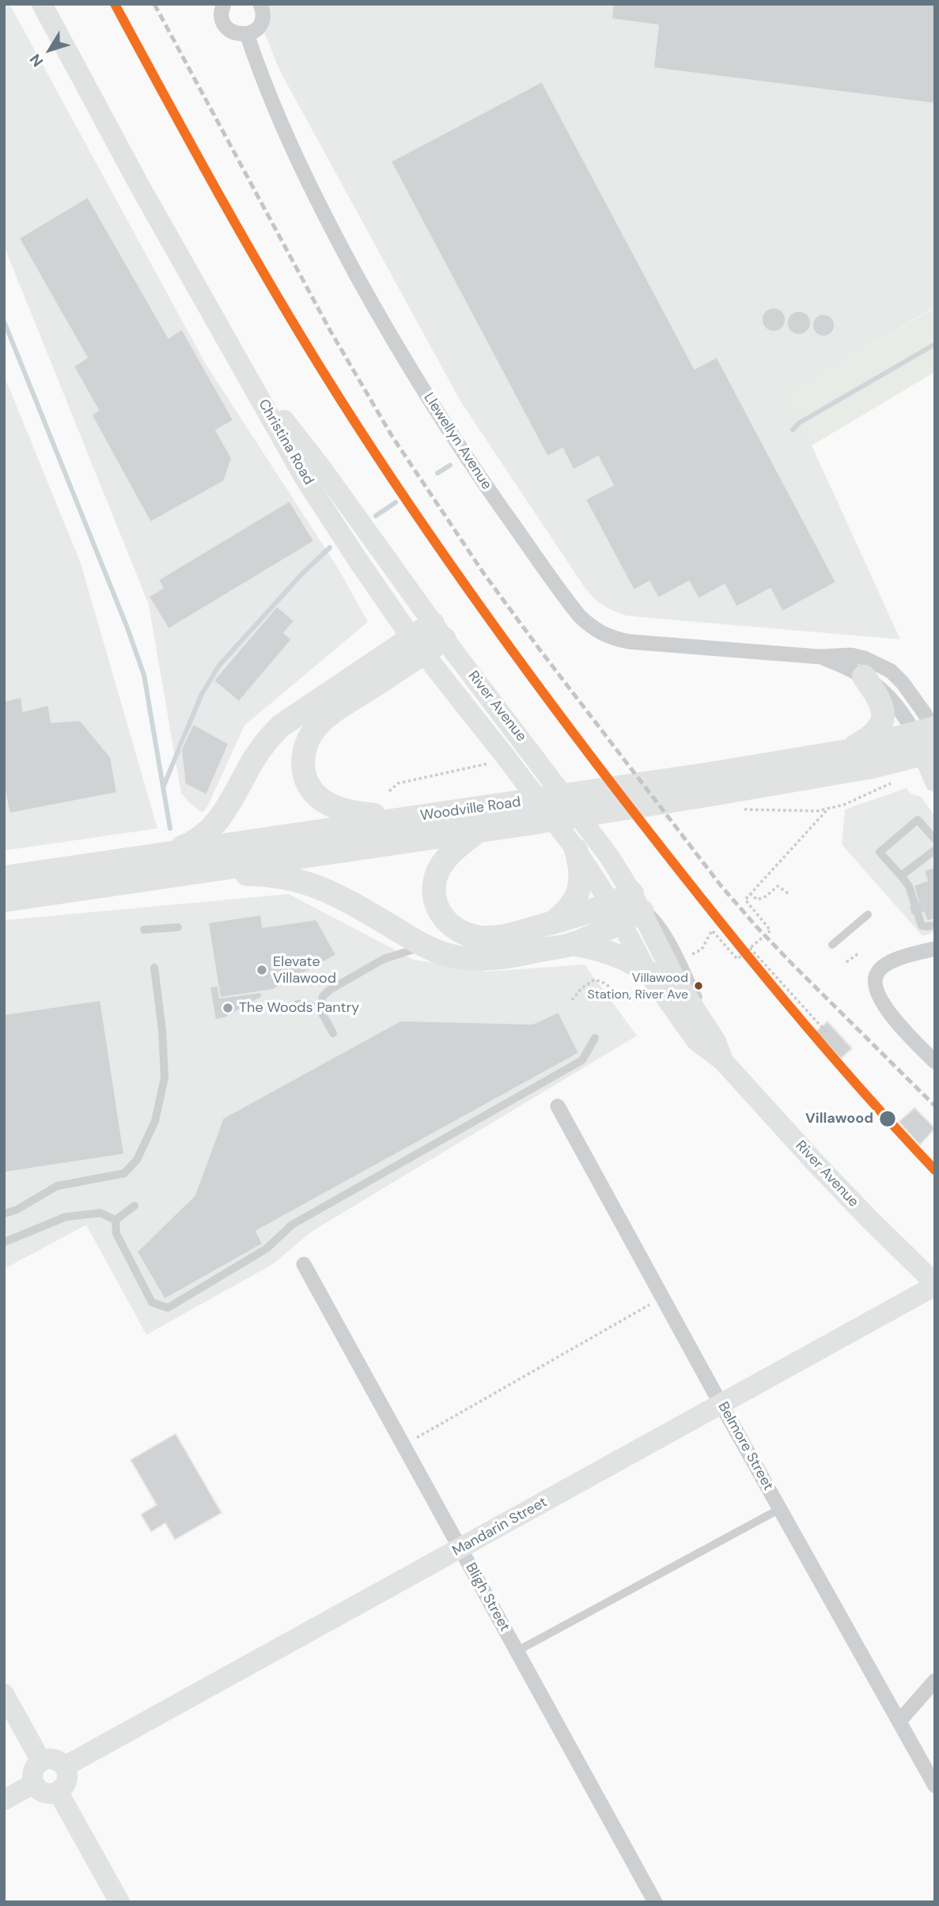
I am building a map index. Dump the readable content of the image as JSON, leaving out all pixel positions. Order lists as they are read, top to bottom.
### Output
{
  "streets": {
    "main road": [
      "Christina Road",
      "River Avenue",
      "Woodville Road",
      "Mandarin Street"
    ],
    "street": ["Llewellyn Avenue", "Belmore Street", "Bligh Street"]
  },
  "crossings": [
    ["Llewellyn Avenue", "Woodville Road"],
    ["Christina Road", "River Avenue"],
    ["River Avenue", "Mandarin Street"],
    ["Belmore Street", "Mandarin Street"],
    ["Mandarin Street", "Bligh Street"]
  ],
  "places": [
    "Elevate Villawood",
    "Villawood Station, River Ave",
    "The Woods Pantry",
    "Villawood"
  ],
  "north": "bottom left"
}
